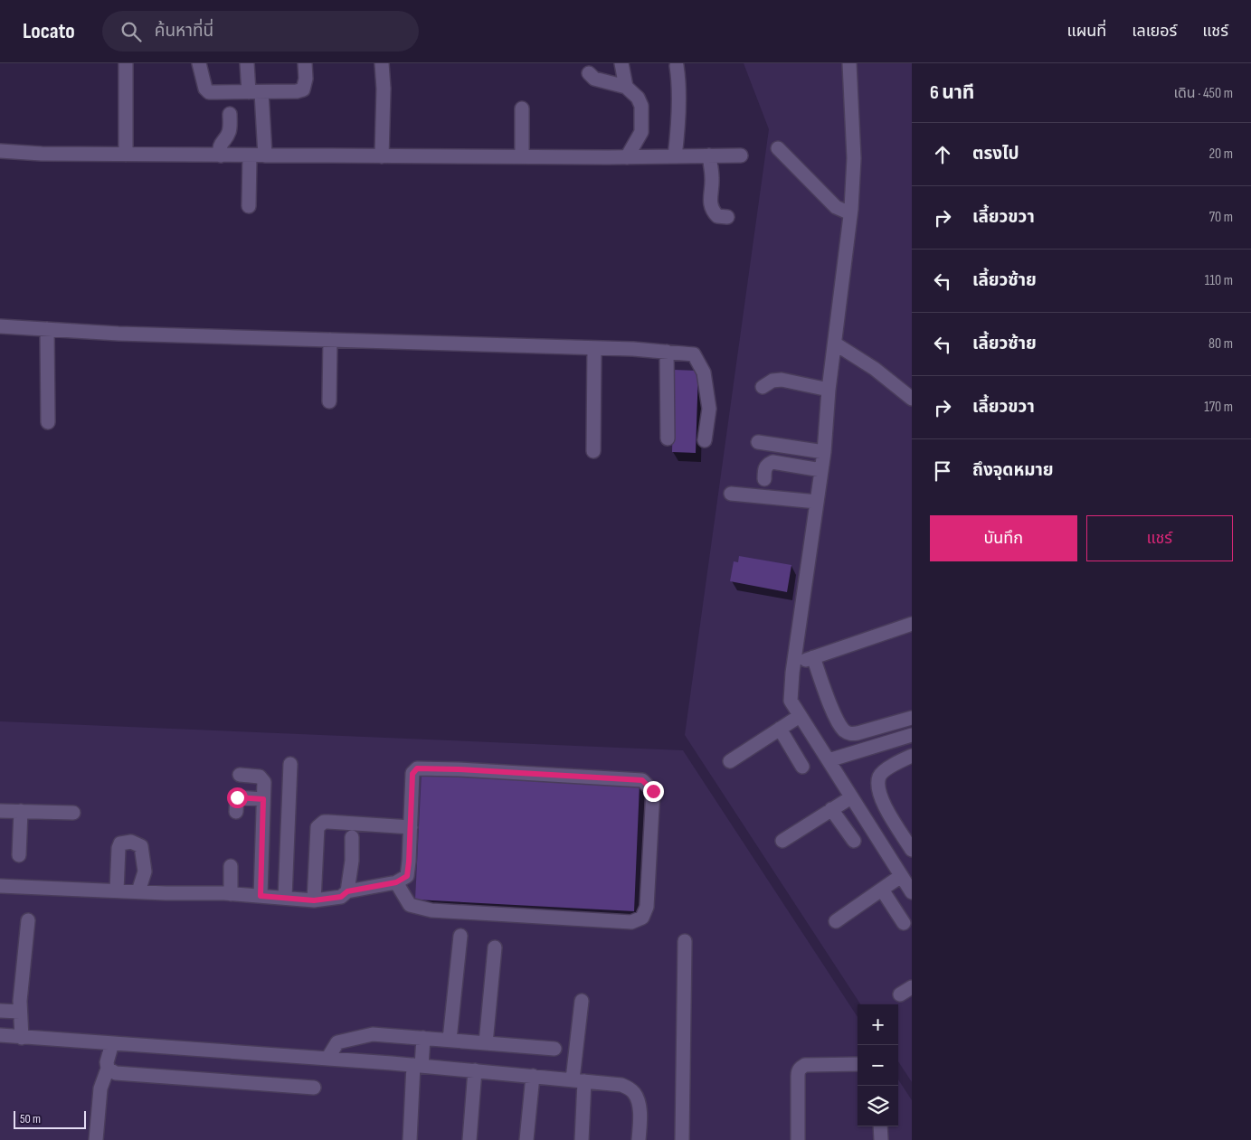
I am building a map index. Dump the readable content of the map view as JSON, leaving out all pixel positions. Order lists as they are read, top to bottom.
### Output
{
  "scale_bar": "50 m",
  "page": {
    "header": "Locato",
    "search": "ค้นหาที่นี่",
    "nav": ["แผนที่", "เลเยอร์", "แชร์"],
    "heading": ["6 นาที", "เดิน · 450 m"],
    "list": [
      ["ตรงไป", "20 m"],
      ["เลี้ยวขวา", "70 m"],
      ["เลี้ยวซ้าย", "110 m"],
      ["เลี้ยวซ้าย", "80 m"],
      ["เลี้ยวขวา", "170 m"],
      "ถึงจุดหมาย"
    ],
    "buttons": ["บันทึก", "แชร์"],
    "map_buttons": ["+", "−"],
    "scale": "50 m"
  }
}
